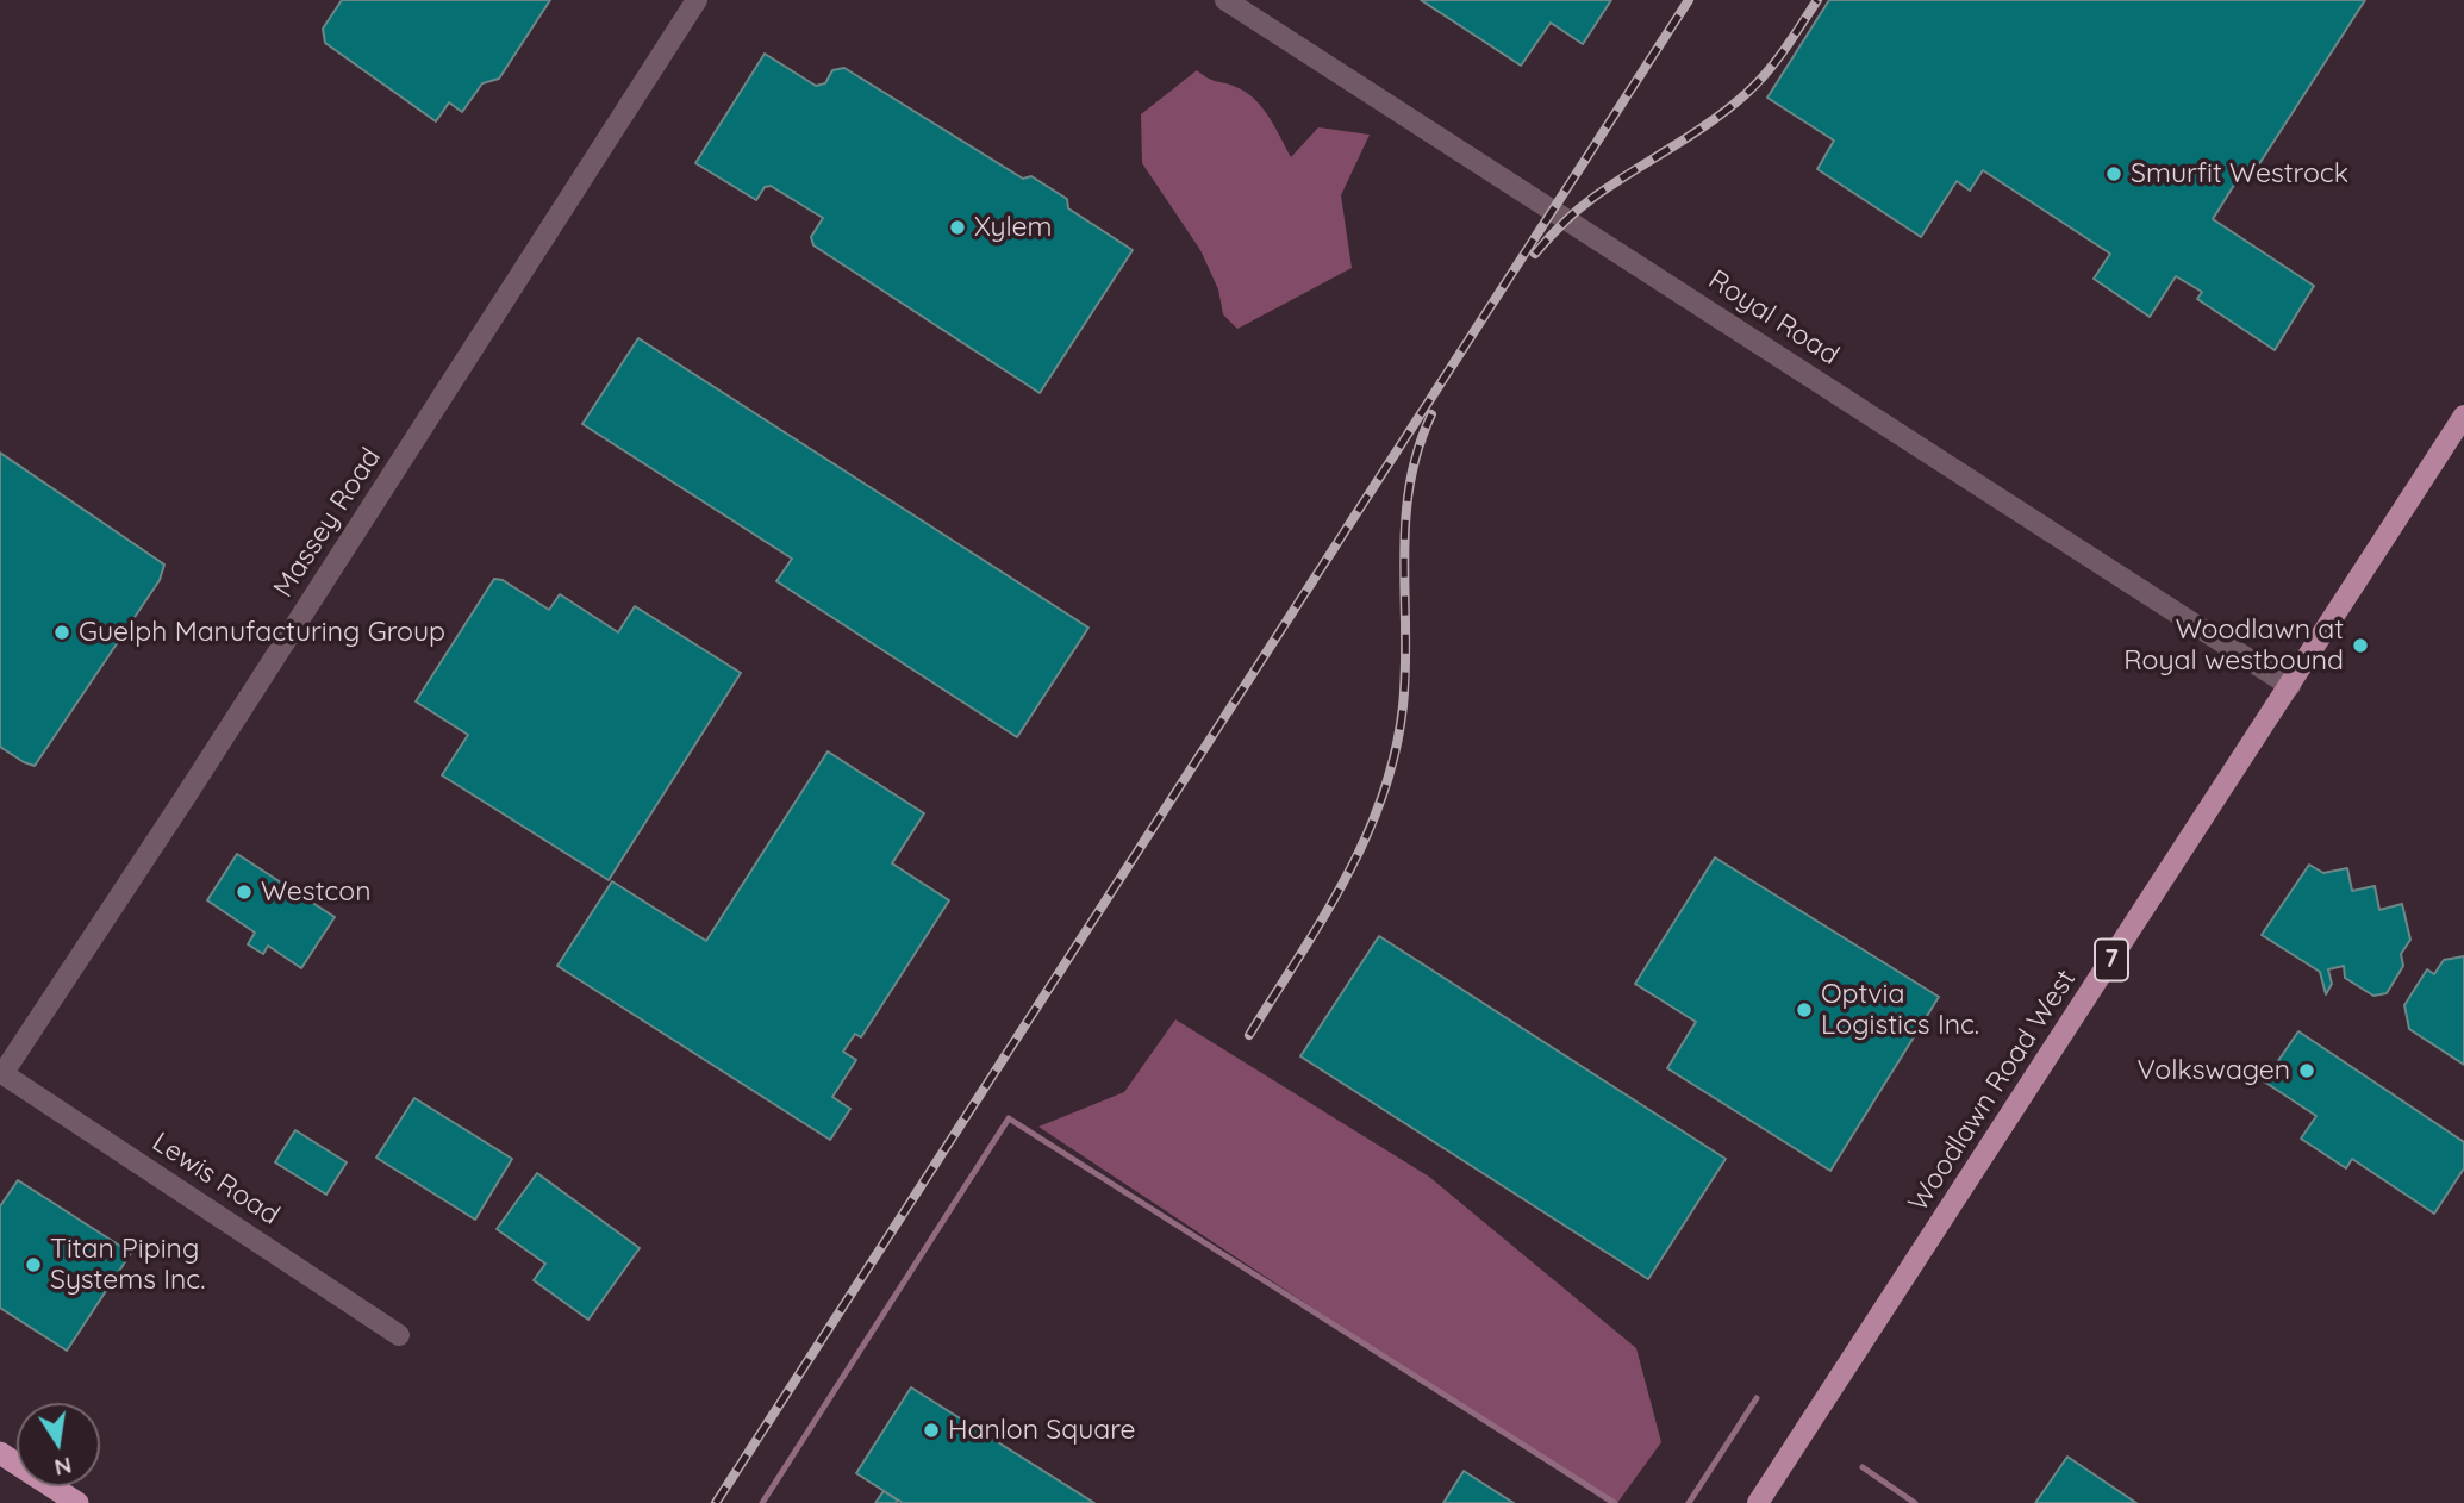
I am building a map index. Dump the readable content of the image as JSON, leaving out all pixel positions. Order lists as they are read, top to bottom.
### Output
{
  "streets": {
    "main road": ["7", "Woodlawn Road West"],
    "street": ["Royal Road", "Massey Road", "Lewis Road"]
  },
  "crossings": [
    ["Royal Road", "Woodlawn Road West"],
    ["Massey Road", "Lewis Road"]
  ],
  "places": [
    "Smurfit Westrock",
    "Xylem",
    "Guelph Manufacturing Group",
    "Woodlawn at Royal westbound",
    "Westcon",
    "Optvia Logistics Inc.",
    "Volkswagen",
    "Titan Piping Systems Inc.",
    "Hanlon Square"
  ],
  "north": "bottom"
}
